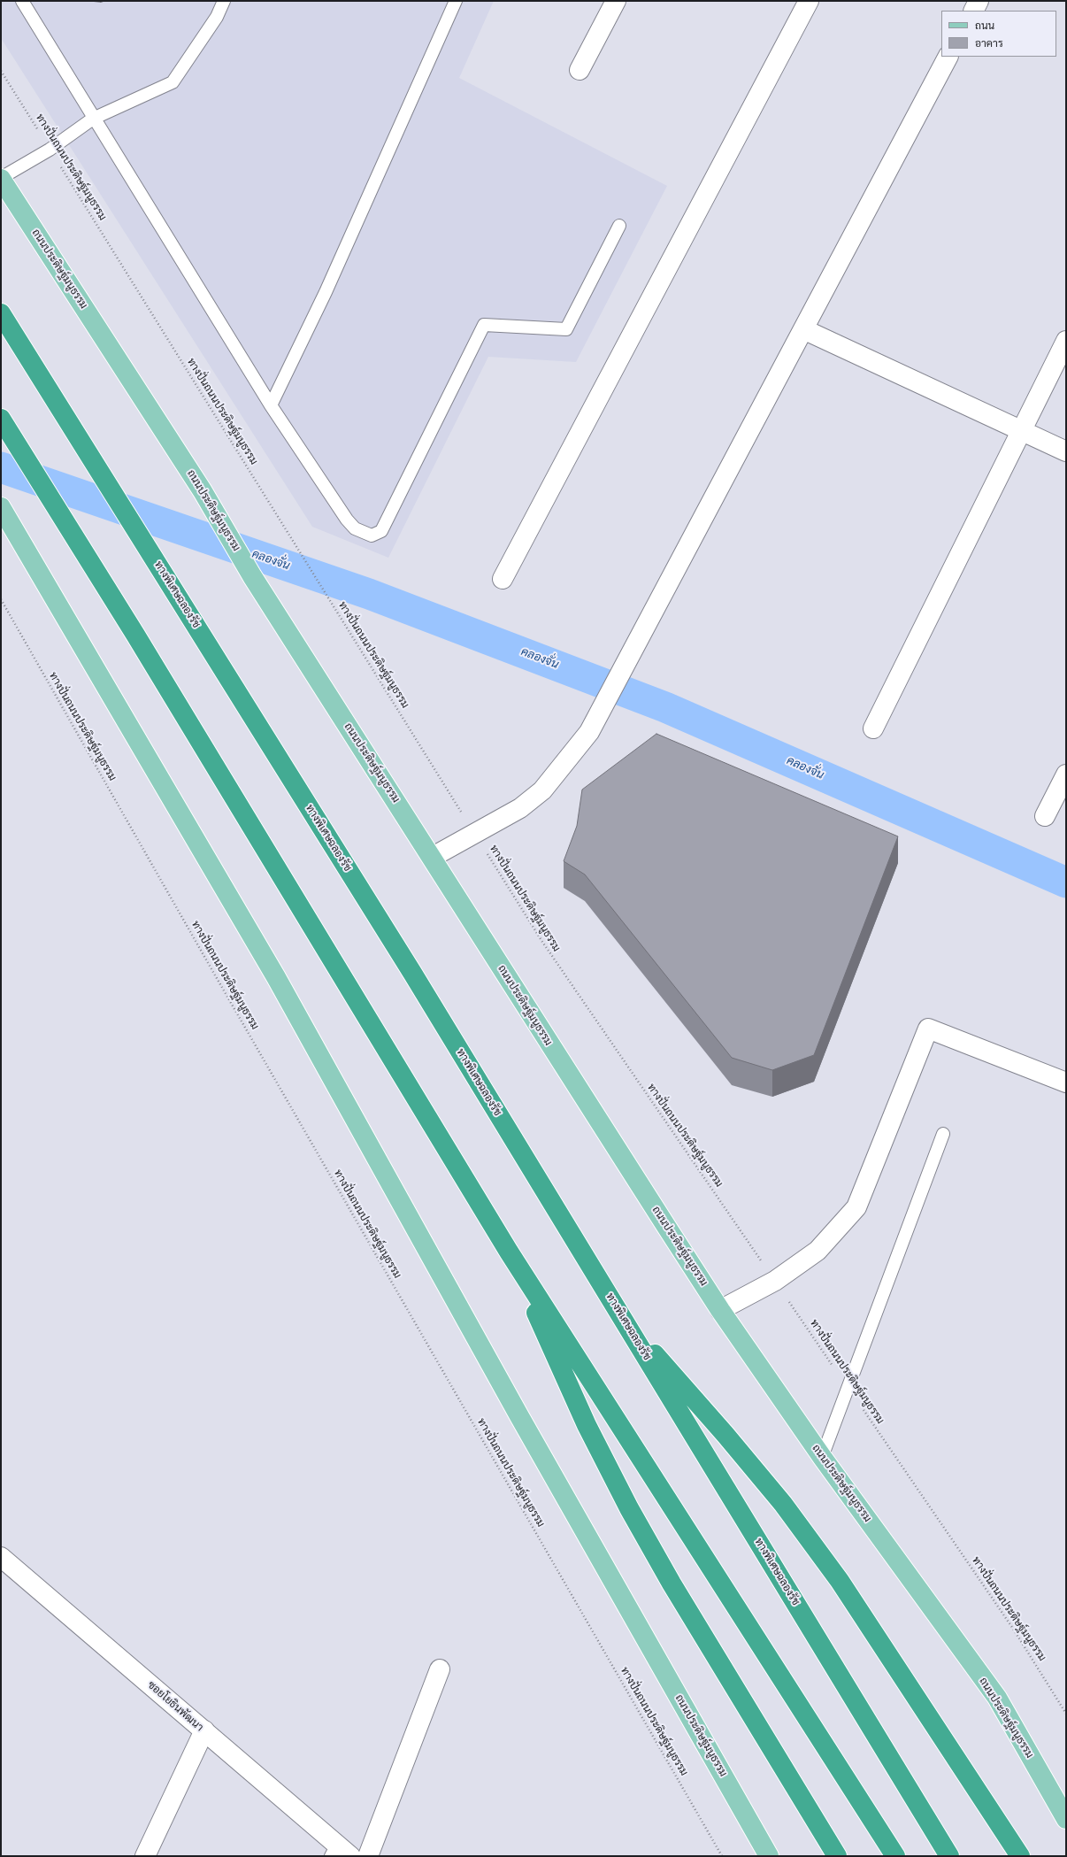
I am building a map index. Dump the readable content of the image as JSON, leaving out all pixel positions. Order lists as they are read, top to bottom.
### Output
{
  "streets": {
    "highway": ["ทางพิเศษฉลองรัช"],
    "main road": ["ถนนประดิษฐ์มนูธรรม"],
    "street": ["ซอยโยธินพัฒนา"],
    "path": ["ทางปั่นถนนประดิษฐ์มนูธรรม"]
  },
  "water": ["คลองจั่น"],
  "legend": ["ถนน", "อาคาร"]
}
